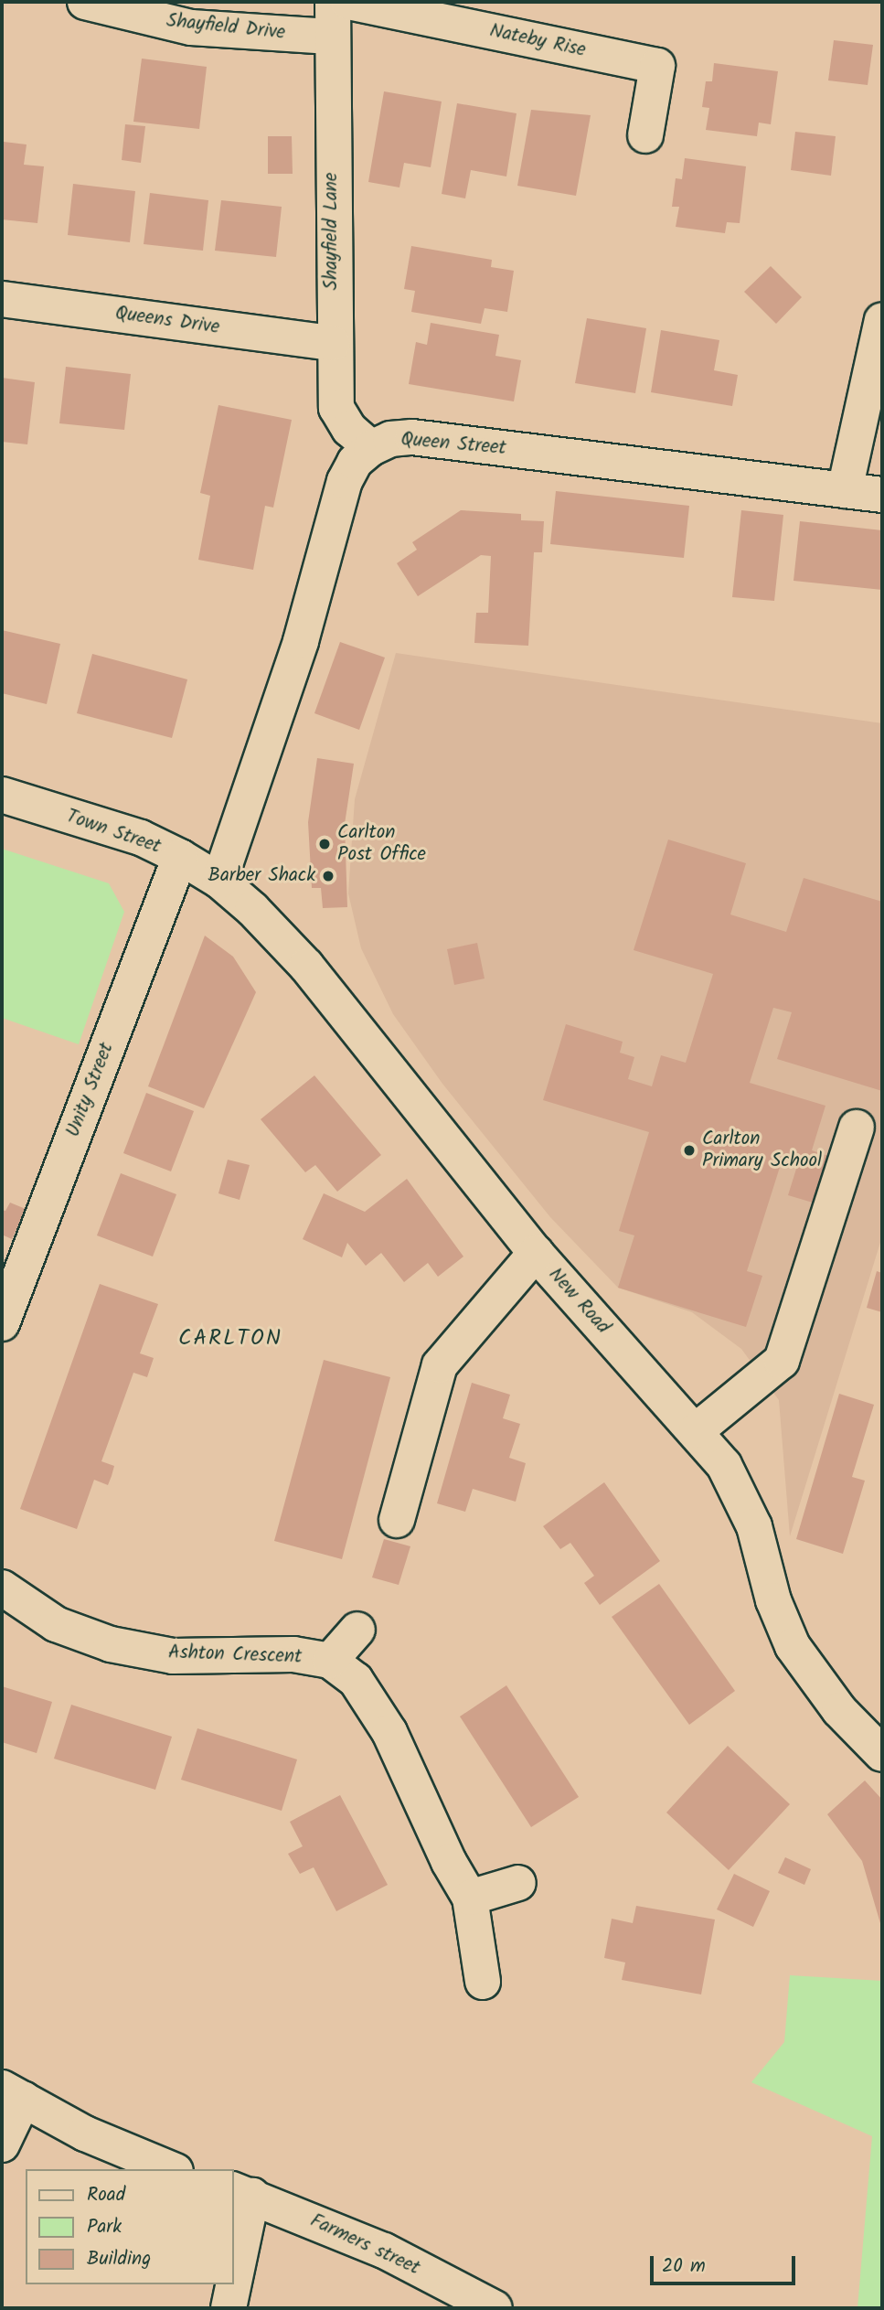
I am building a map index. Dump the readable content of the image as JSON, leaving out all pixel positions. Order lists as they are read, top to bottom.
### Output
{
  "streets": {
    "street": [
      "Shayfield Drive",
      "Nateby Rise",
      "Shayfield Lane",
      "Queens Drive",
      "Queen Street",
      "Town Street",
      "Unity Street",
      "New Road",
      "Ashton Crescent",
      "Farmers street"
    ]
  },
  "crossings": [
    ["Shayfield Drive", "Shayfield Lane"],
    ["Shayfield Lane", "Queens Drive"],
    ["Shayfield Lane", "Queen Street"],
    ["Queen Street", "Town Street"],
    ["Queen Street", "New Road"],
    ["Town Street", "Unity Street"],
    ["Town Street", "New Road"]
  ],
  "districts": ["CARLTON"],
  "places": ["Carlton Post Office", "Barber Shack", "Carlton Primary School"],
  "legend": ["Road", "Park", "Building"],
  "scale_bar": "20 m"
}
